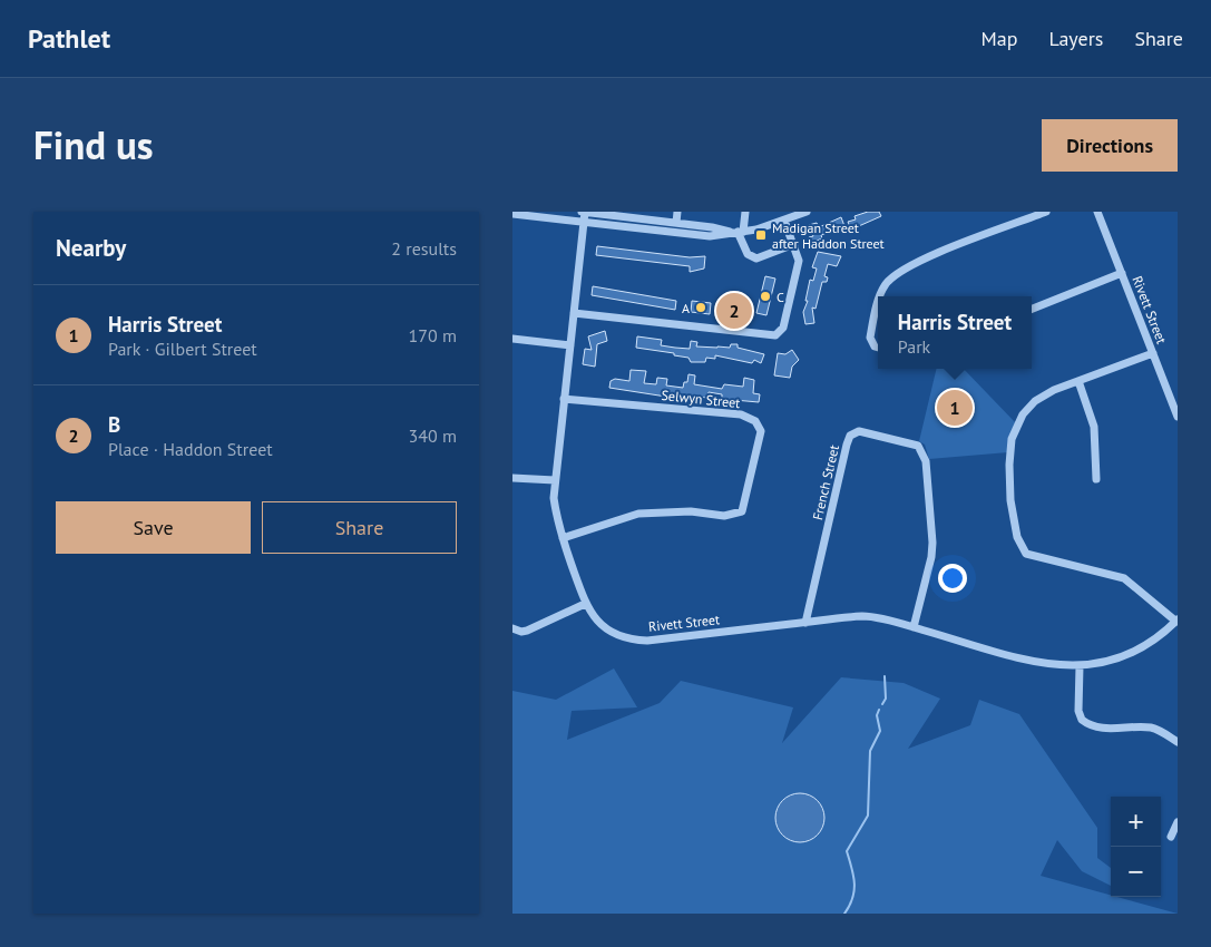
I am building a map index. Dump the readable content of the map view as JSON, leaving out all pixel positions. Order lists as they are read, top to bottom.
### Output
{
  "streets": {
    "street": ["Rivett Street", "Selwyn Street", "French Street"]
  },
  "crossings": [
    ["Rivett Street", "Selwyn Street"],
    ["Rivett Street", "French Street"]
  ],
  "places": {
    "transit": ["Madigan Street after Haddon Street"],
    "other": ["C", "A"]
  },
  "page": {
    "header": "Pathlet",
    "nav": ["Map", "Layers", "Share"],
    "title": "Find us",
    "buttons": [
      "Directions",
      ["Save", "Share"]
    ],
    "heading": ["Nearby", "2 results"],
    "list": [
      {
        "mark": "1",
        "name": "Harris Street",
        "note": "Park · Gilbert Street",
        "value": "170 m"
      },
      {
        "mark": "2",
        "name": "B",
        "note": "Place · Haddon Street",
        "value": "340 m"
      }
    ],
    "pins": ["2", "1"],
    "popup": ["Harris Street", "Park"],
    "map_buttons": ["+", "−"]
  }
}
